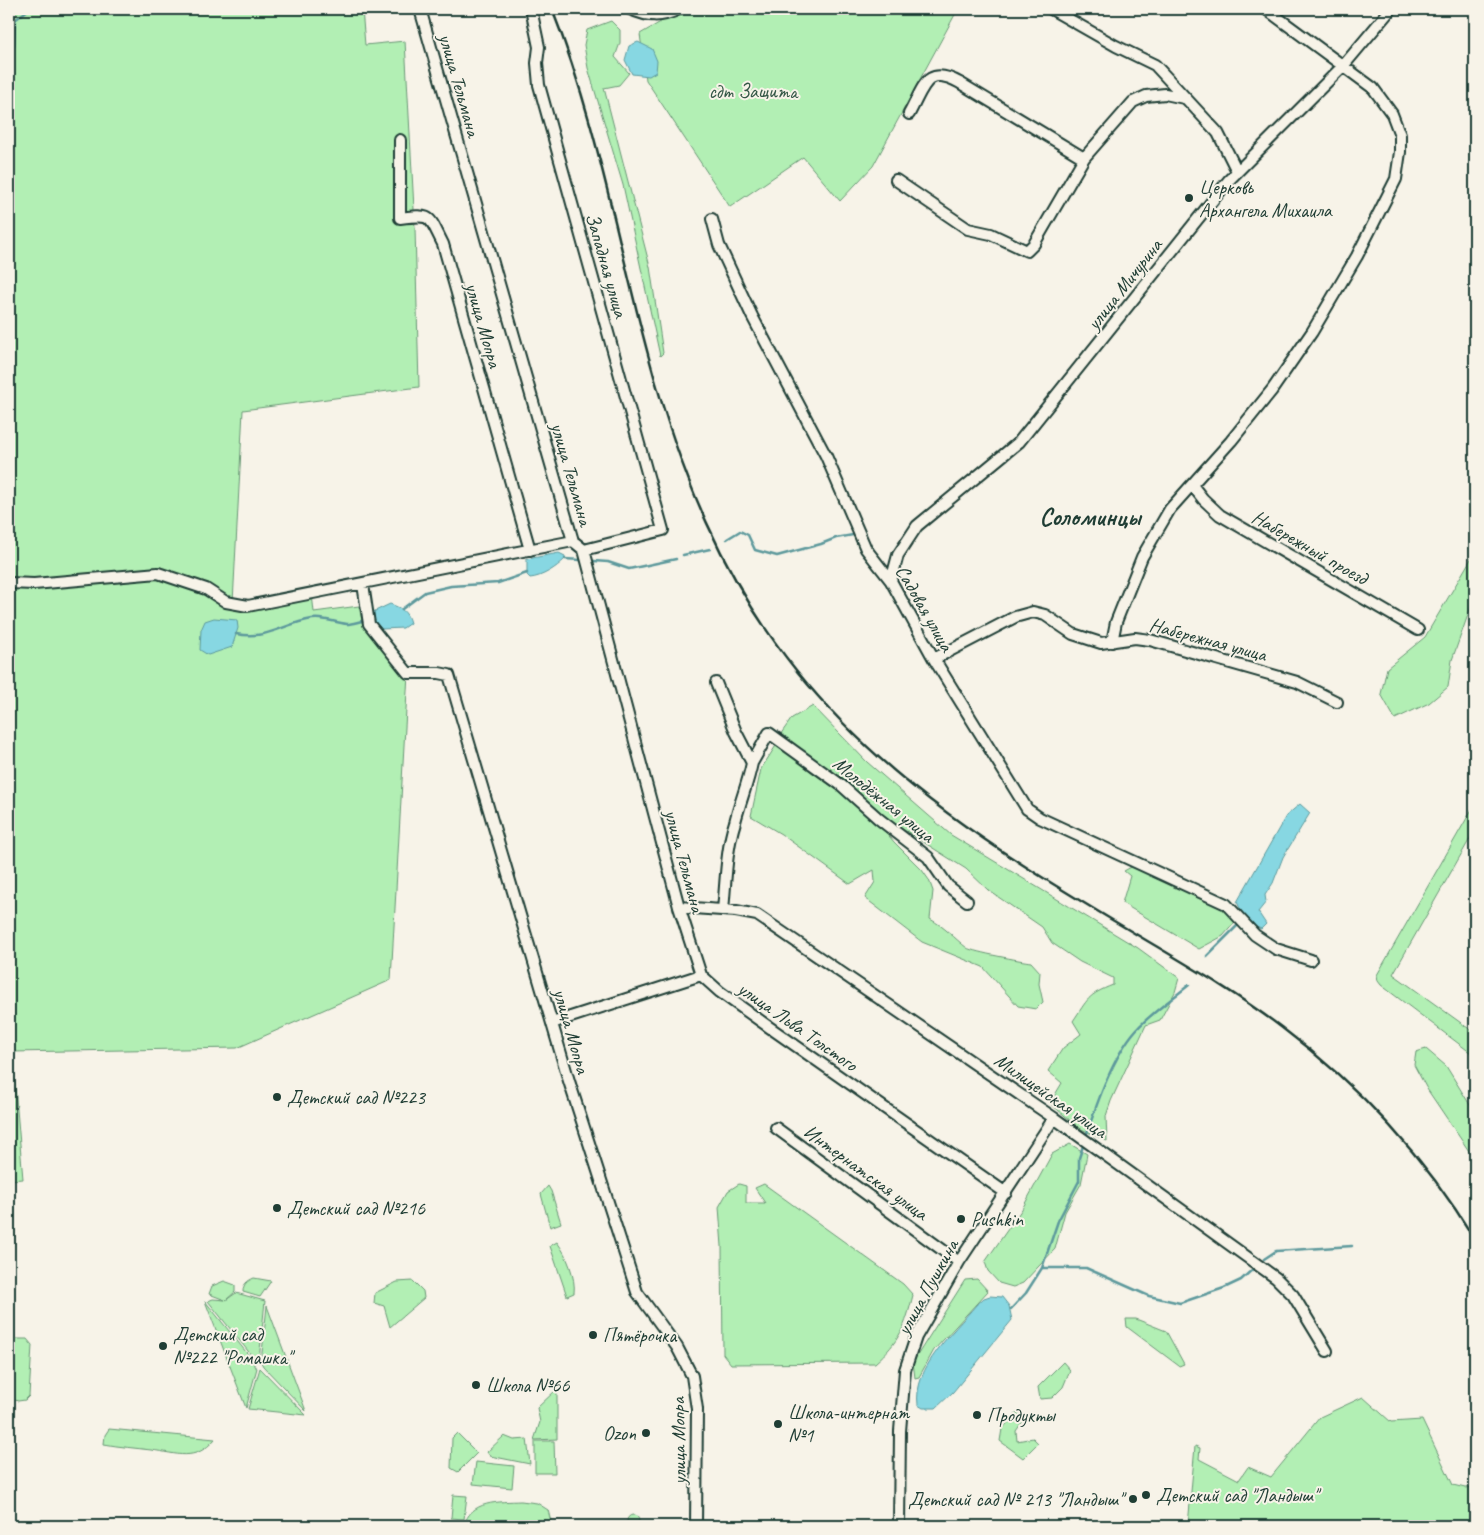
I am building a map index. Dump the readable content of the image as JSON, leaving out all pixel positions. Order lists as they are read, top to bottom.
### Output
{
  "streets": {
    "street": [
      "улица Тельмана",
      "Западная улица",
      "улица Мичурина",
      "улица Мопра",
      "Набережный проезд",
      "Садовая улица",
      "Набережная улица",
      "Молодёжная улица",
      "улица Льва Толстого",
      "Милицейская улица",
      "Интернатская улица",
      "улица Пушкина"
    ]
  },
  "crossings": [
    ["улица Тельмана", "Западная улица"],
    ["улица Тельмана", "улица Льва Толстого"],
    ["улица Тельмана", "Милицейская улица"],
    ["улица Мичурина", "Садовая улица"],
    ["Садовая улица", "Набережная улица"],
    ["улица Льва Толстого", "улица Пушкина"],
    ["Милицейская улица", "улица Пушкина"],
    ["Интернатская улица", "улица Пушкина"]
  ],
  "districts": ["Соломинцы"],
  "parks": ["сдт Защита"],
  "places": [
    "Церковь Архангела Михаила",
    "Детский сад №223",
    "Детский сад №216",
    "Pushkin",
    "Пятёрочка",
    "Детский сад №222 \"Ромашка\"",
    "Школа №66",
    "Продукты",
    "Школа-интернат №1",
    "Ozon",
    "Детский сад \"Ландыш\"",
    "Детский сад № 213 \"Ландыш\""
  ]
}
